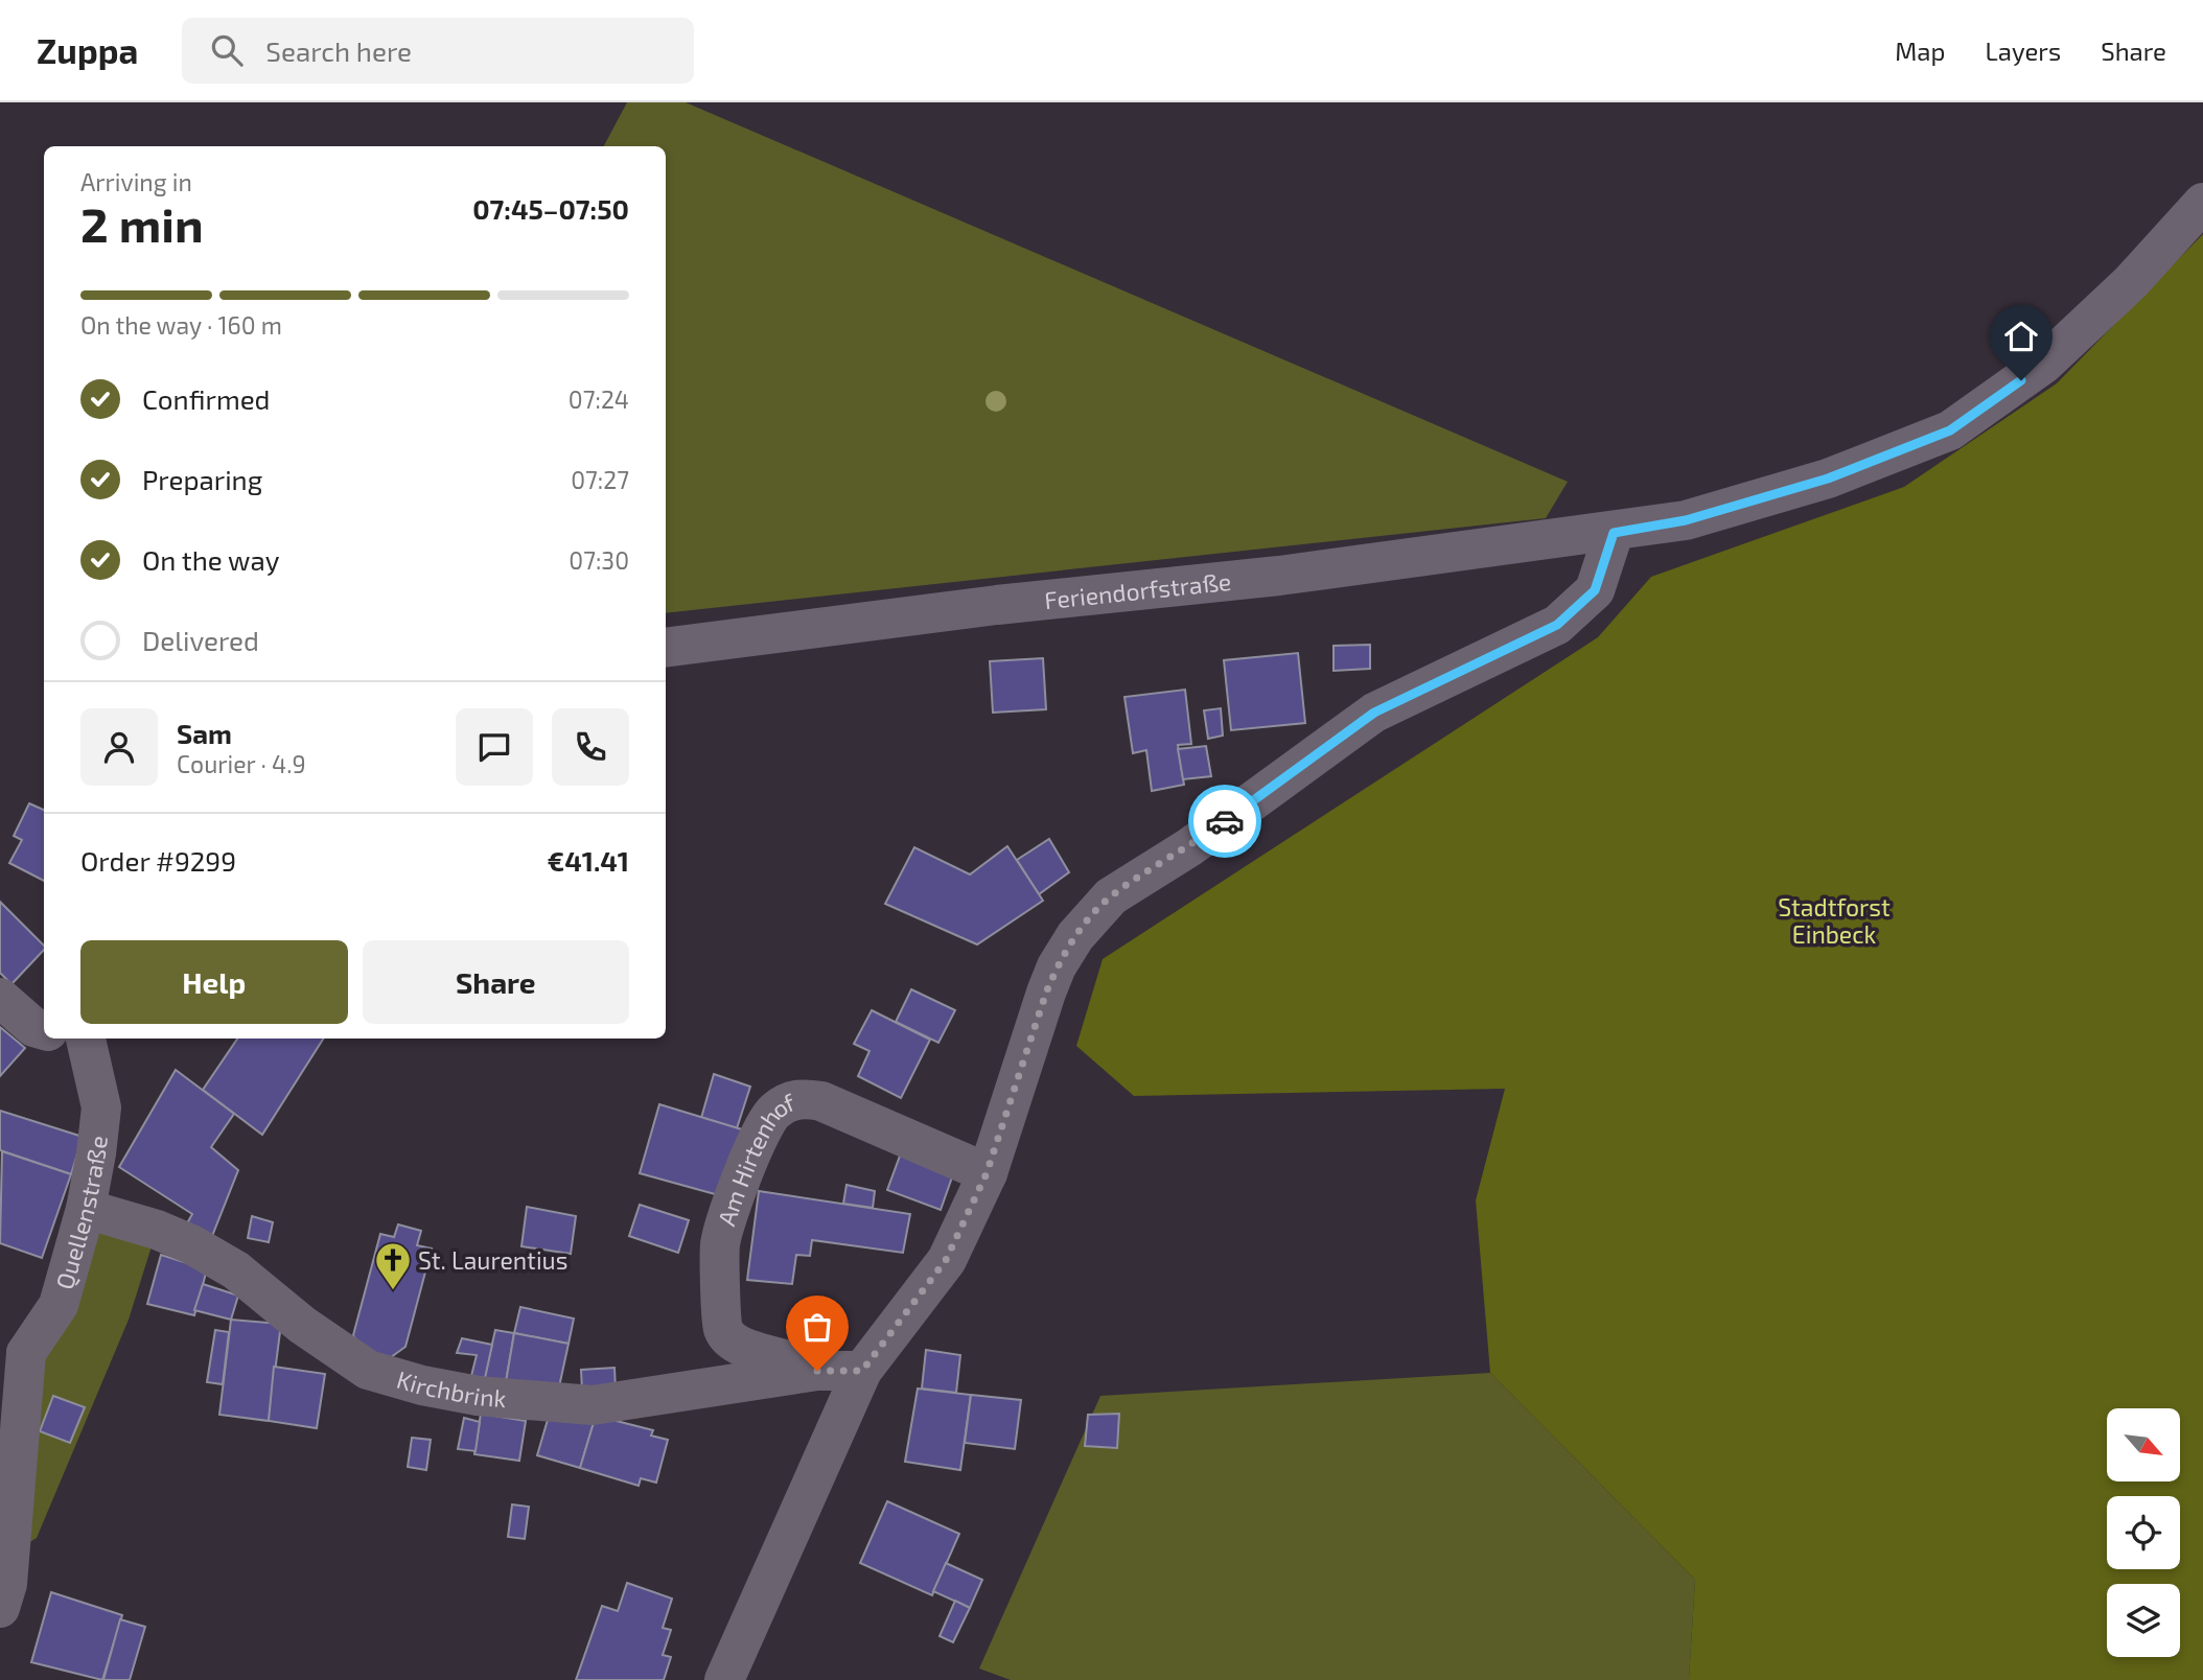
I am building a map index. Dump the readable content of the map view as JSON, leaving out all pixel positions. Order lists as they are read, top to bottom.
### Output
{
  "streets": {
    "street": [
      "Feriendorfstraße",
      "Am Hirtenhof",
      "Quellenstraße",
      "Kirchbrink"
    ]
  },
  "crossings": [
    ["Am Hirtenhof", "Kirchbrink"],
    ["Quellenstraße", "Kirchbrink"]
  ],
  "parks": ["Stadtforst Einbeck"],
  "places": {
    "church": ["St. Laurentius"]
  },
  "north": "bottom right",
  "page": {
    "header": "Zuppa",
    "search": "Search here",
    "nav": ["Map", "Layers", "Share"],
    "heading": ["2 min", "Arriving in", "07:45–07:50"],
    "panel": [
      "Sam",
      "Courier · 4.9",
      "Order #9299",
      "€41.41"
    ],
    "bar": "On the way · 160 m",
    "list": [
      ["Confirmed", "07:24"],
      ["Preparing", "07:27"],
      ["On the way", "07:30"],
      "Delivered"
    ],
    "buttons": ["Help", "Share"]
  }
}
